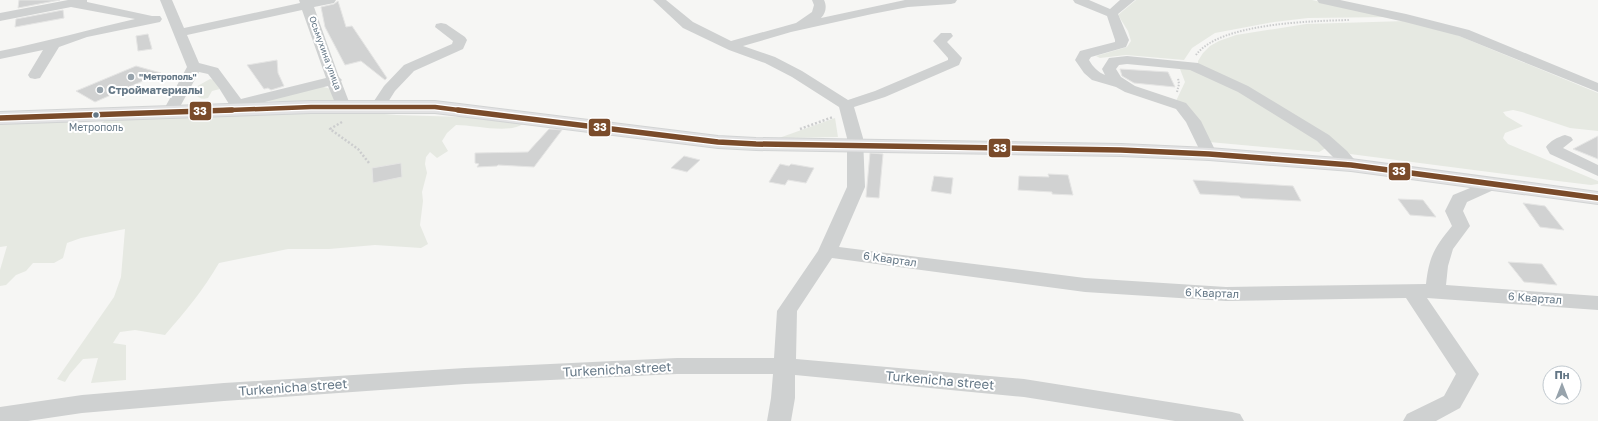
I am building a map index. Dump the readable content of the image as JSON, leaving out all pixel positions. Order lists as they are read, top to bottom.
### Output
{
  "streets": {
    "street": ["Осьмухина улица", "6 Квартал", "Turkenicha street"]
  },
  "places": ["\"Метрополь\"", "Стройматериалы", "Метрополь"],
  "lines": ["transit line 33"],
  "north": "top"
}
